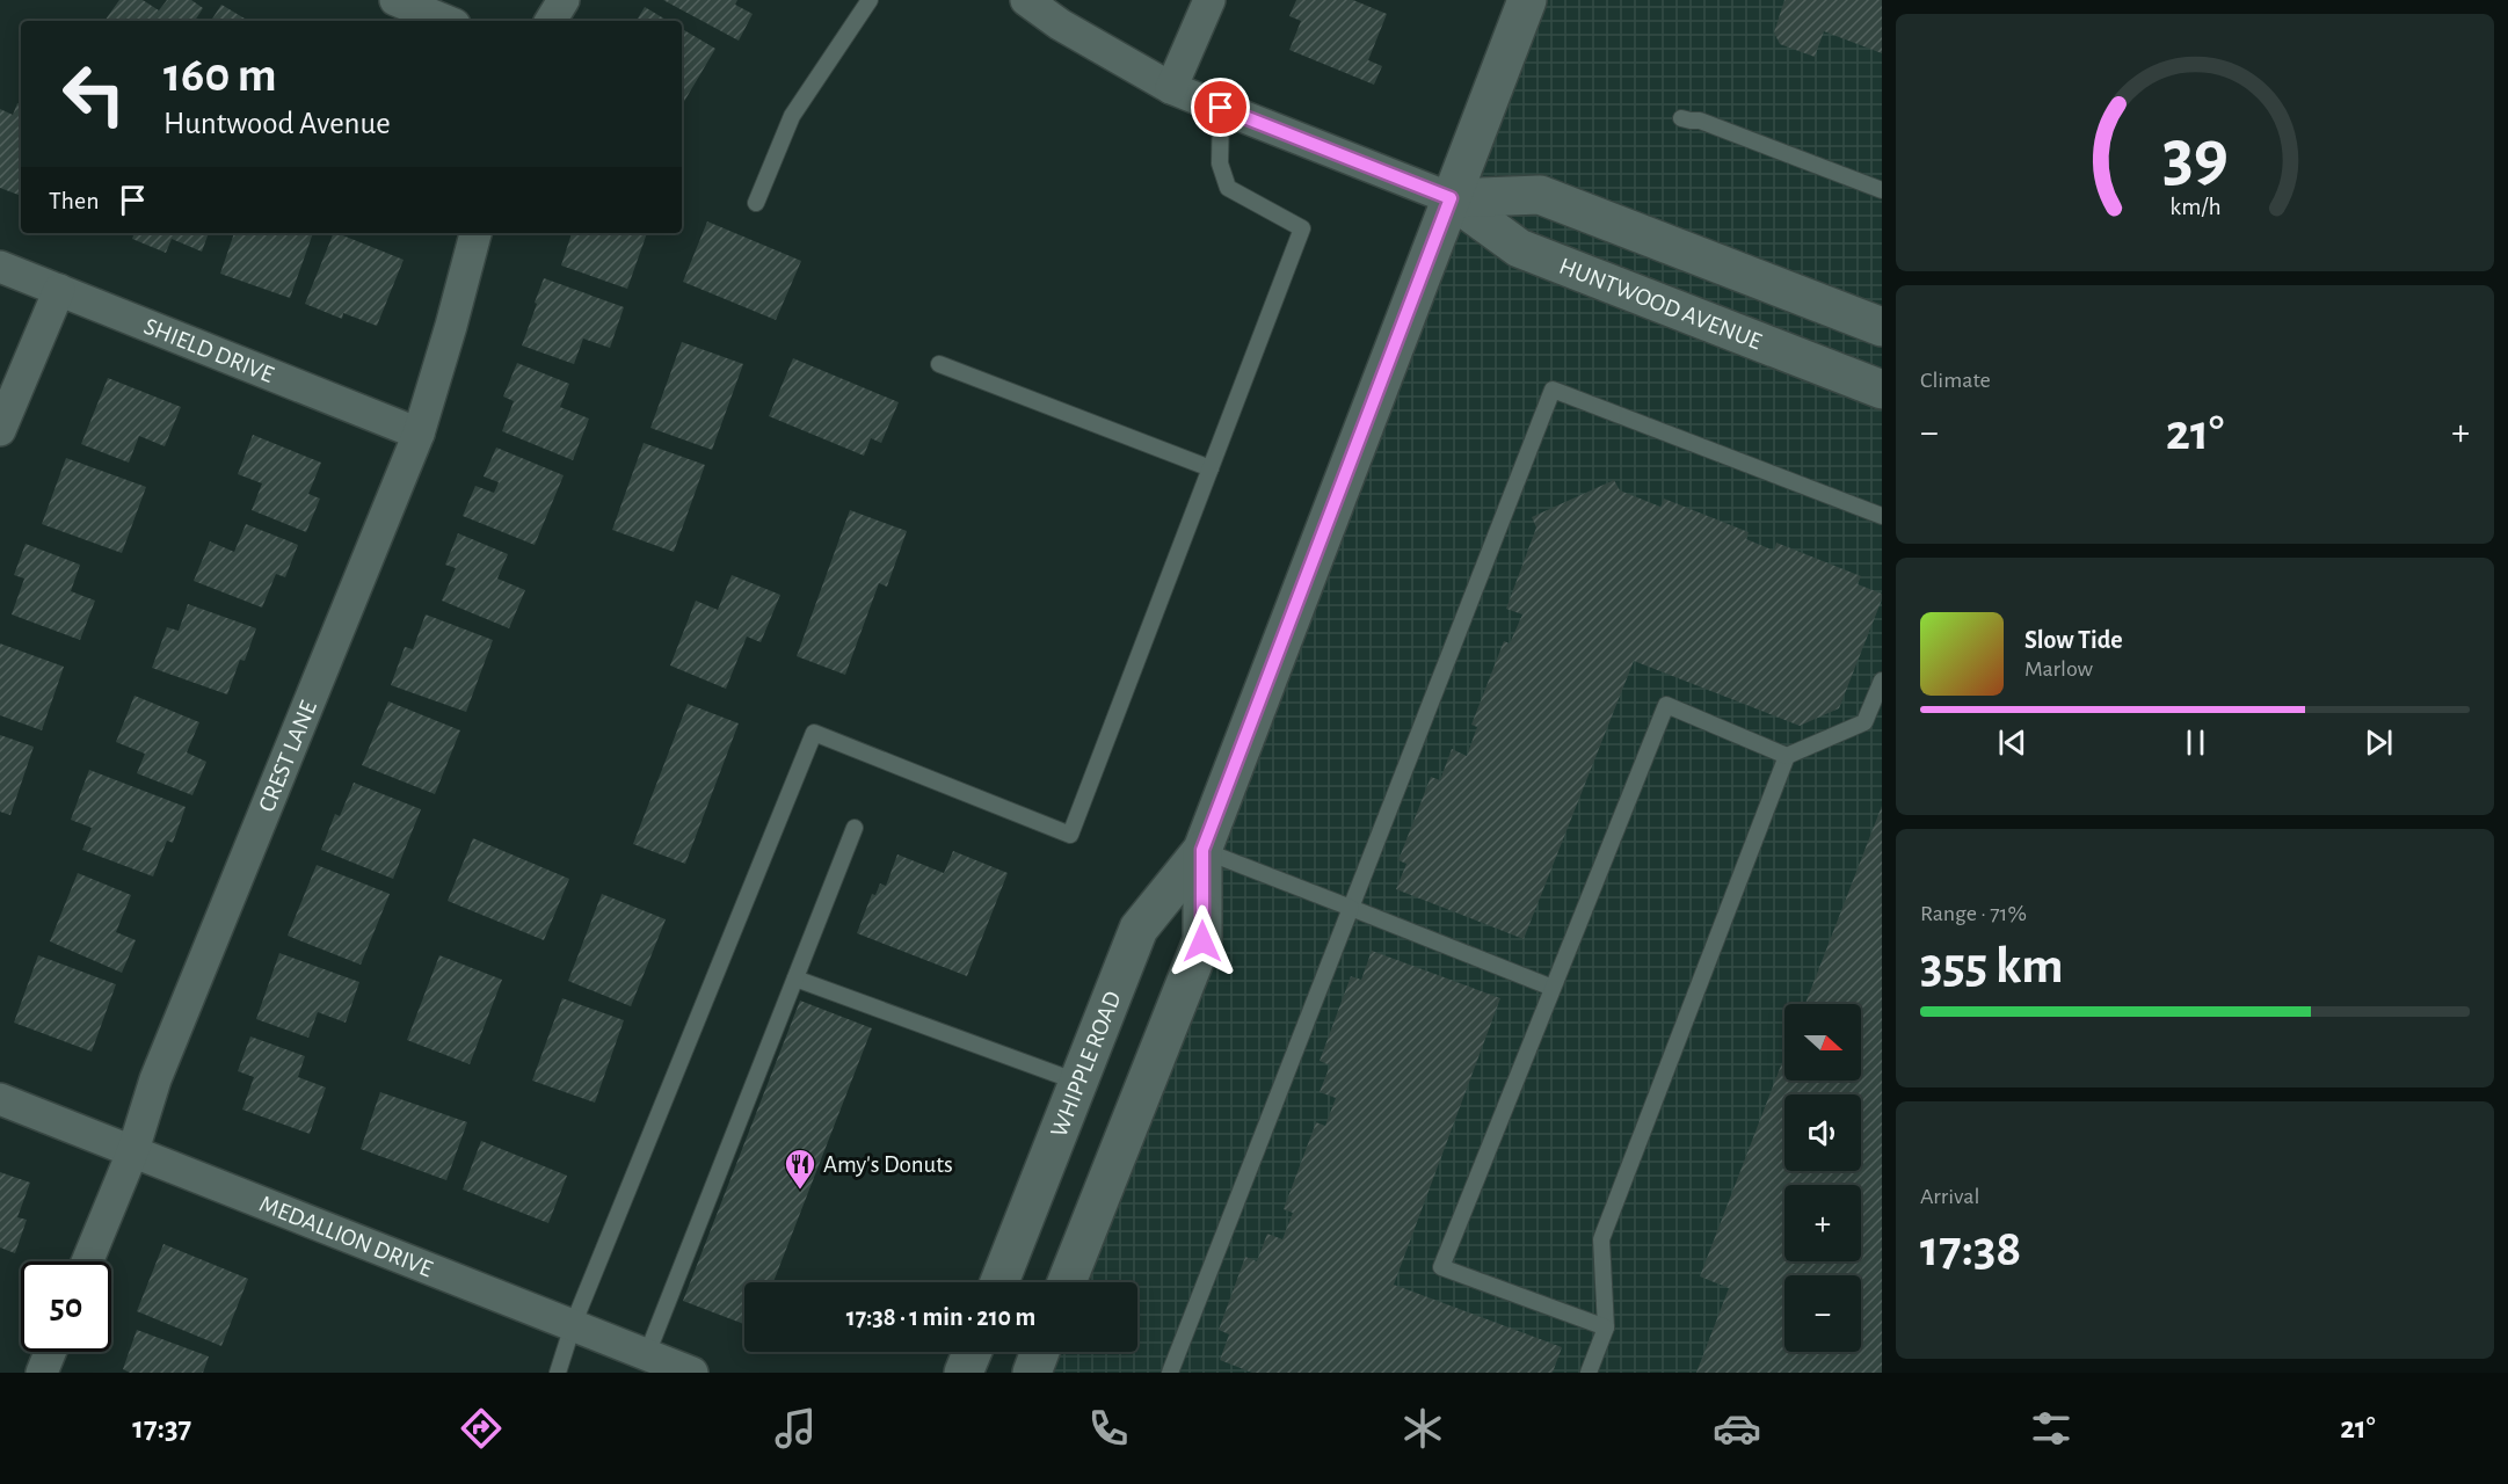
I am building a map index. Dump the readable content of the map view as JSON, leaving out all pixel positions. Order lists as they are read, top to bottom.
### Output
{
  "streets": {
    "main road": ["HUNTWOOD AVENUE", "WHIPPLE ROAD"],
    "street": ["SHIELD DRIVE", "CREST LANE", "MEDALLION DRIVE"]
  },
  "crossings": [
    ["HUNTWOOD AVENUE", "WHIPPLE ROAD"],
    ["SHIELD DRIVE", "CREST LANE"],
    ["CREST LANE", "MEDALLION DRIVE"]
  ],
  "places": {
    "restaurant": ["Amy's Donuts"]
  },
  "north": "right",
  "page": {
    "turn": ["160 m", "Huntwood Avenue"],
    "then": "Then",
    "tile": [
      "Climate",
      ["Range · 71%", "355 km"],
      ["Arrival", "17:38"]
    ],
    "heat": ["−", "21°", "+"],
    "song": ["Slow Tide", "Marlow"],
    "map_buttons": ["+", "−"],
    "limit": "50",
    "trip": "17:38 · 1 min · 210 m",
    "tabs": ["17:37", "21°"],
    "gauge": ["39", "km/h"]
  }
}
